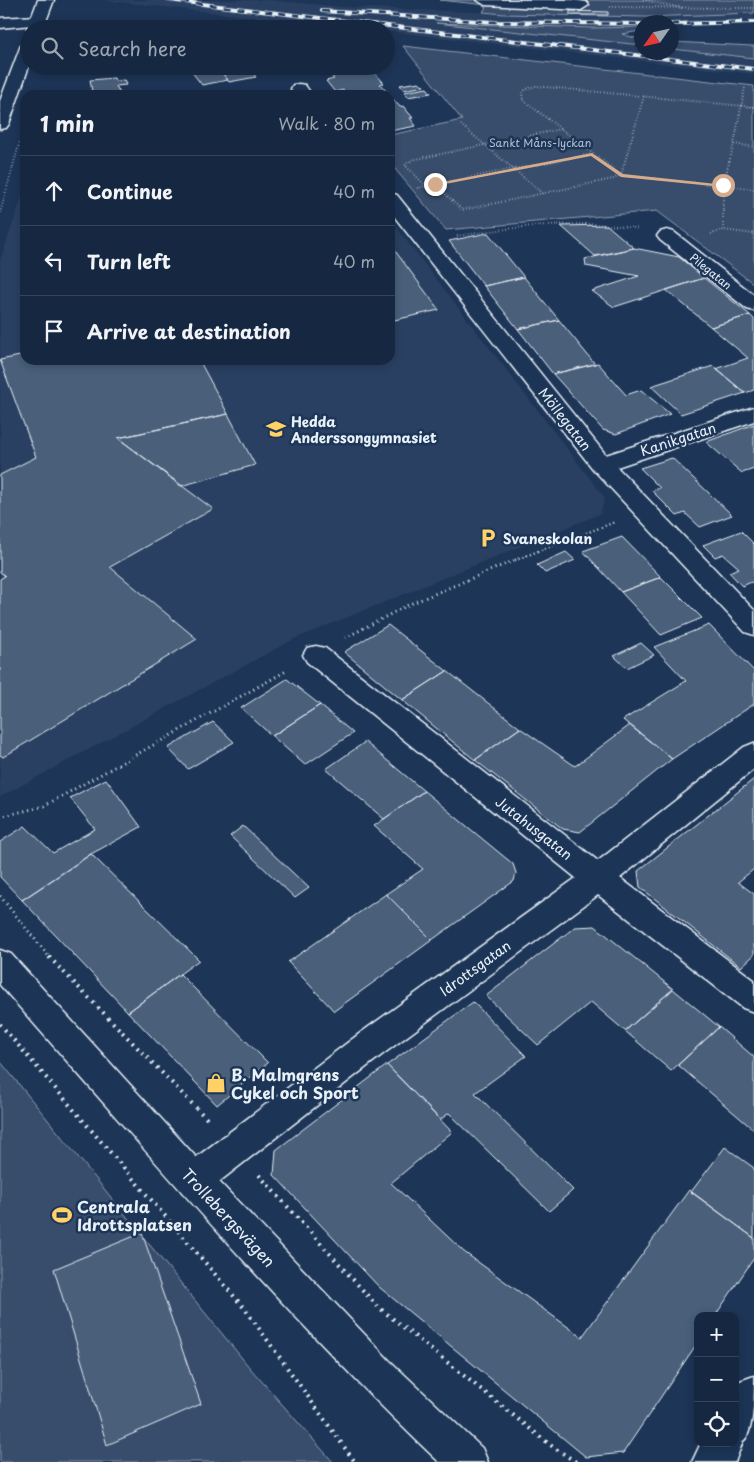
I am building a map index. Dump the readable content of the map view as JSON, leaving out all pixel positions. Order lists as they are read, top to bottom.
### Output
{
  "streets": {
    "street": [
      "Pilegatan",
      "Möllegatan",
      "Kanikgatan",
      "Jutahusgatan",
      "Idrottsgatan",
      "Trollebergsvägen"
    ]
  },
  "crossings": [
    ["Möllegatan", "Kanikgatan"],
    ["Jutahusgatan", "Idrottsgatan"],
    ["Idrottsgatan", "Trollebergsvägen"]
  ],
  "parks": ["Sankt Måns-lyckan"],
  "places": {
    "school or university": ["Hedda Anderssongymnasiet"],
    "parking": ["Svaneskolan"],
    "shop": ["B. Malmgrens Cykel och Sport"],
    "sports": ["Centrala Idrottsplatsen"]
  },
  "north": "bottom left",
  "page": {
    "search": "Search here",
    "heading": ["1 min", "Walk · 80 m"],
    "list": [
      ["Continue", "40 m"],
      ["Turn left", "40 m"],
      "Arrive at destination"
    ],
    "map_buttons": ["+", "−"]
  }
}
